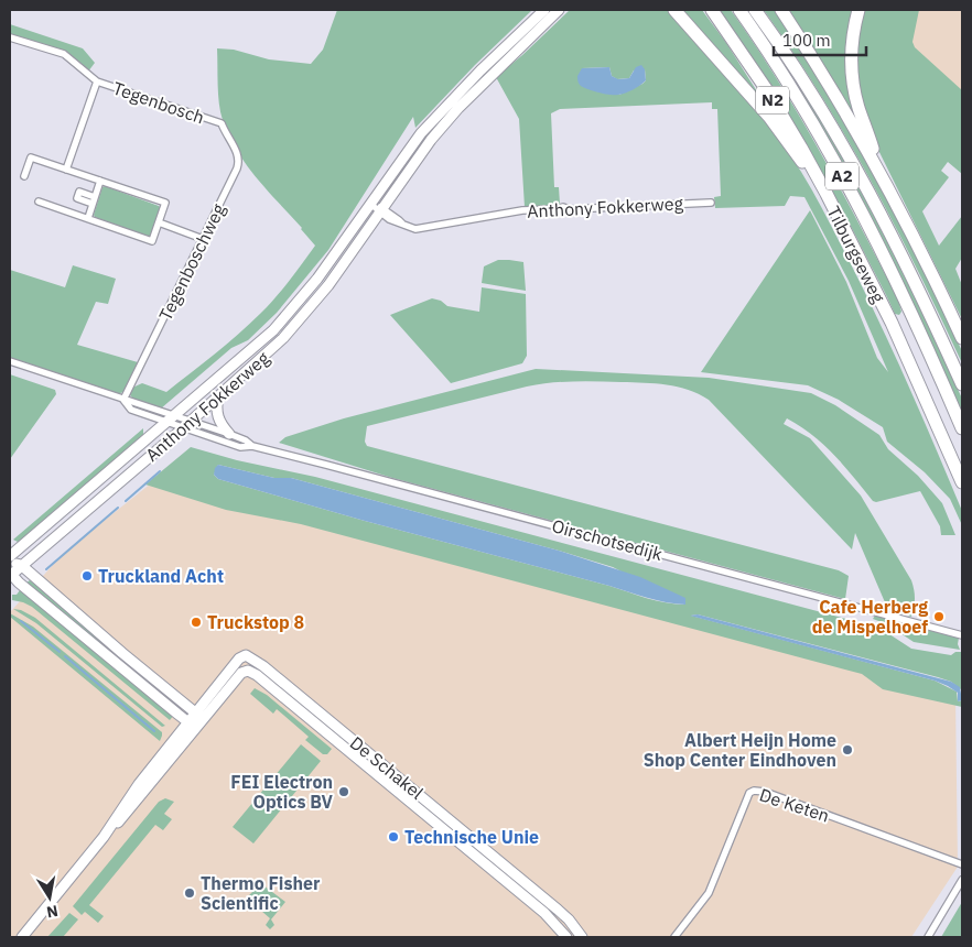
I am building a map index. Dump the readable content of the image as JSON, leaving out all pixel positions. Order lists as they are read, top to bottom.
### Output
{
  "streets": {
    "highway": ["N2", "A2", "Tilburgseweg"],
    "street": [
      "Tegenbosch",
      "Anthony Fokkerweg",
      "Tegenboschweg",
      "Oirschotsedijk",
      "De Schakel",
      "De Keten"
    ]
  },
  "crossings": [
    ["N2", "Tilburgseweg"],
    ["Tegenbosch", "Tegenboschweg"],
    ["Anthony Fokkerweg", "Oirschotsedijk"],
    ["Tegenboschweg", "Oirschotsedijk"]
  ],
  "places": [
    "Truckland Acht",
    "Cafe Herberg de Mispelhoef",
    "Truckstop 8",
    "Albert Heijn Home Shop Center Eindhoven",
    "FEI Electron Optics BV",
    "Technische Unie",
    "Thermo Fisher Scientific"
  ],
  "scale_bar": "100 m",
  "north": "bottom"
}
